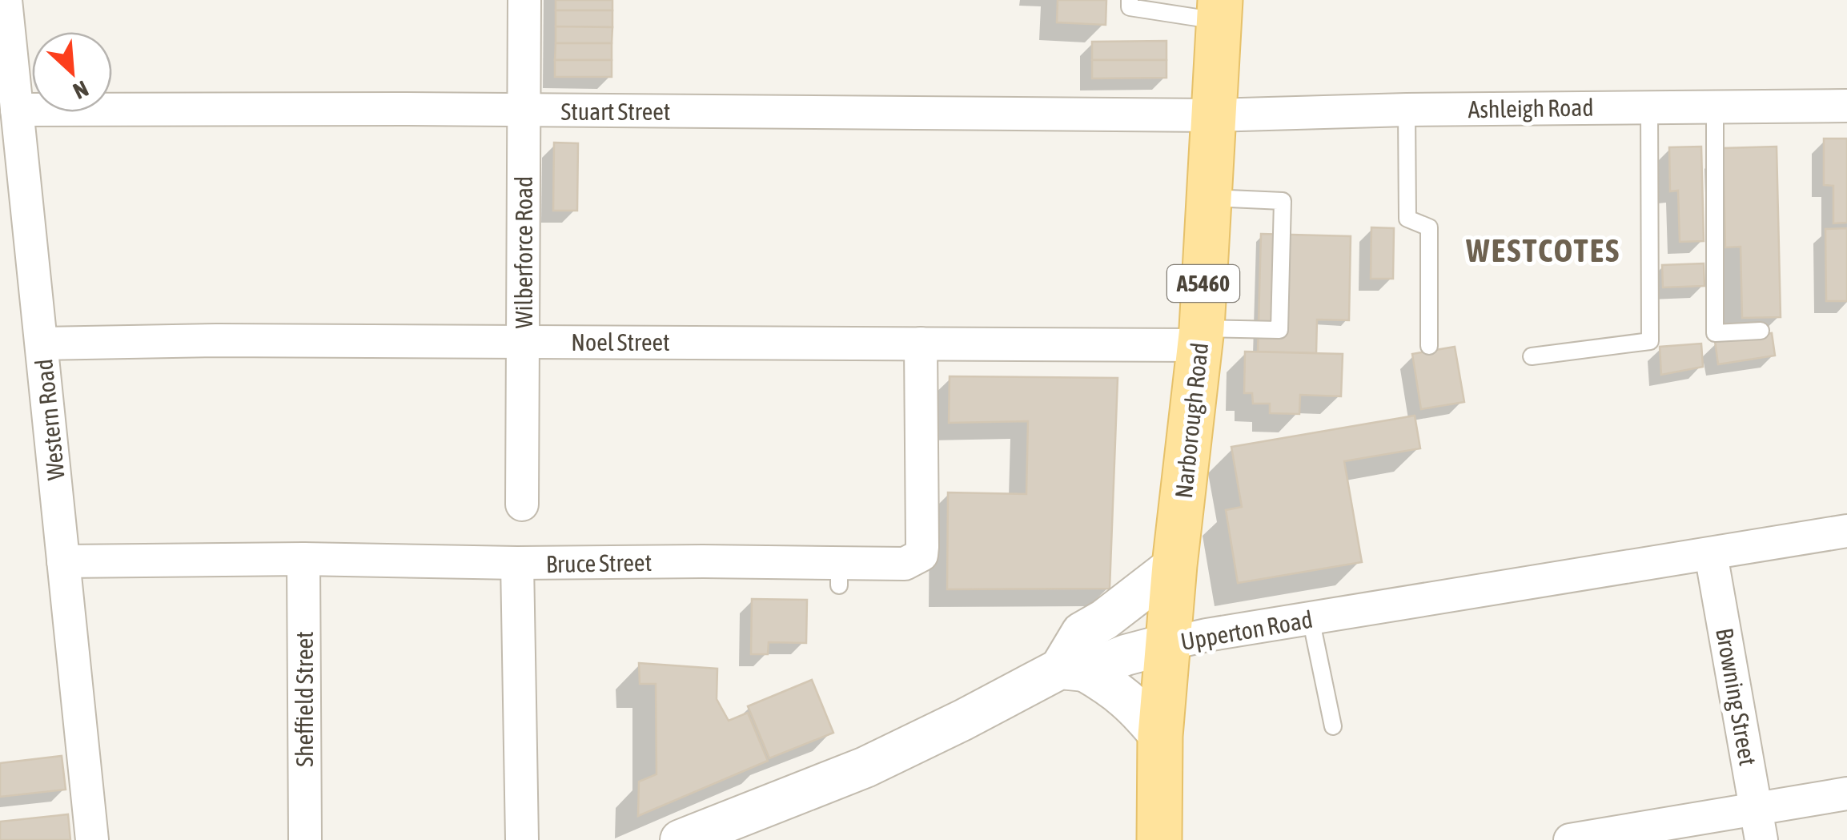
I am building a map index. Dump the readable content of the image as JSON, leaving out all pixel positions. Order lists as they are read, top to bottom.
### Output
{
  "streets": {
    "main road": ["A5460", "Narborough Road"],
    "street": [
      "Ashleigh Road",
      "Stuart Street",
      "Wilberforce Road",
      "Noel Street",
      "Western Road",
      "Bruce Street",
      "Upperton Road",
      "Browning Street",
      "Sheffield Street"
    ]
  },
  "crossings": [
    ["Ashleigh Road", "Stuart Street"],
    ["Ashleigh Road", "Narborough Road"],
    ["Stuart Street", "Wilberforce Road"],
    ["Stuart Street", "Western Road"],
    ["Stuart Street", "Narborough Road"],
    ["Wilberforce Road", "Noel Street"],
    ["Noel Street", "Western Road"],
    ["Noel Street", "Narborough Road"],
    ["Noel Street", "Bruce Street"],
    ["Western Road", "Bruce Street"],
    ["Narborough Road", "Upperton Road"],
    ["Bruce Street", "Sheffield Street"],
    ["Upperton Road", "Browning Street"]
  ],
  "districts": ["WESTCOTES"],
  "north": "bottom right"
}
